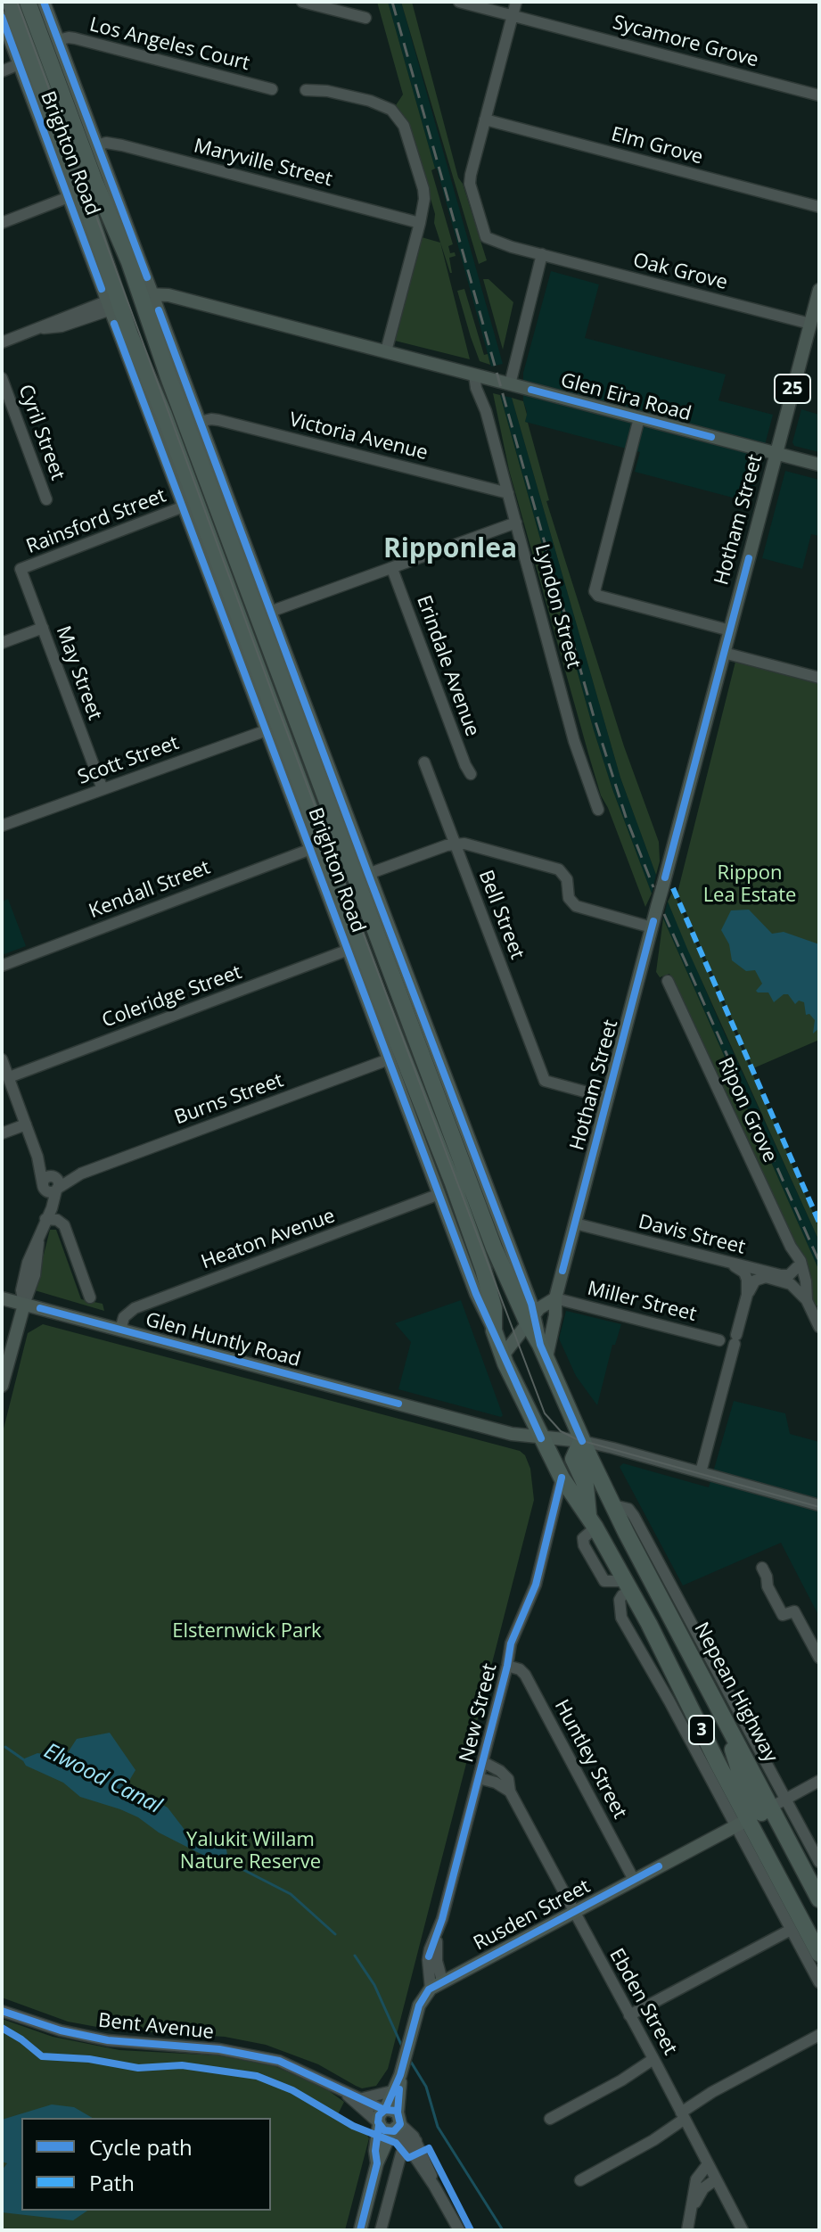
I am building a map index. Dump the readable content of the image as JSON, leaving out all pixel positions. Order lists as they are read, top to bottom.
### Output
{
  "streets": {
    "highway": [
      "Brighton Road",
      "Glen Eira Road",
      "Nepean Highway",
      "3"
    ],
    "main road": [
      "25",
      "Hotham Street",
      "Glen Huntly Road",
      "New Street",
      "Rusden Street"
    ],
    "street": [
      "Sycamore Grove",
      "Los Angeles Court",
      "Elm Grove",
      "Maryville Street",
      "Oak Grove",
      "Cyril Street",
      "Victoria Avenue",
      "Rainsford Street",
      "Lyndon Street",
      "Erindale Avenue",
      "May Street",
      "Scott Street",
      "Kendall Street",
      "Bell Street",
      "Coleridge Street",
      "Burns Street",
      "Ripon Grove",
      "Davis Street",
      "Heaton Avenue",
      "Miller Street",
      "Huntley Street",
      "Ebden Street",
      "Bent Avenue"
    ]
  },
  "crossings": [
    ["Los Angeles Court", "Brighton Road"],
    ["Elm Grove", "Oak Grove"],
    ["Brighton Road", "Maryville Street"],
    ["Brighton Road", "Glen Eira Road"],
    ["Brighton Road", "Victoria Avenue"],
    ["Brighton Road", "Hotham Street"],
    ["Brighton Road", "Rainsford Street"],
    ["Brighton Road", "Scott Street"],
    ["Brighton Road", "Kendall Street"],
    ["Brighton Road", "Coleridge Street"],
    ["Brighton Road", "Burns Street"],
    ["Brighton Road", "Heaton Avenue"],
    ["Brighton Road", "Glen Huntly Road"],
    ["Brighton Road", "Nepean Highway"],
    ["Brighton Road", "3"],
    ["Oak Grove", "Hotham Street"],
    ["Glen Eira Road", "Hotham Street"],
    ["Glen Eira Road", "Lyndon Street"],
    ["Victoria Avenue", "Lyndon Street"],
    ["Hotham Street", "Bell Street"],
    ["Hotham Street", "Davis Street"],
    ["Hotham Street", "Miller Street"],
    ["Rainsford Street", "May Street"],
    ["May Street", "Scott Street"],
    ["Ripon Grove", "Davis Street"],
    ["Heaton Avenue", "Glen Huntly Road"],
    ["Glen Huntly Road", "Nepean Highway"],
    ["Glen Huntly Road", "3"],
    ["Nepean Highway", "3"],
    ["Nepean Highway", "Rusden Street"],
    ["New Street", "3"],
    ["New Street", "Huntley Street"],
    ["New Street", "Rusden Street"],
    ["New Street", "Ebden Street"],
    ["New Street", "Bent Avenue"],
    ["3", "Rusden Street"],
    ["Huntley Street", "Rusden Street"],
    ["Rusden Street", "Ebden Street"]
  ],
  "districts": ["Ripponlea"],
  "water": ["Elwood Canal"],
  "parks": ["Rippon Lea Estate", "Elsternwick Park", "Yalukit Willam Nature Reserve"],
  "legend": ["Cycle path", "Path"]
}
